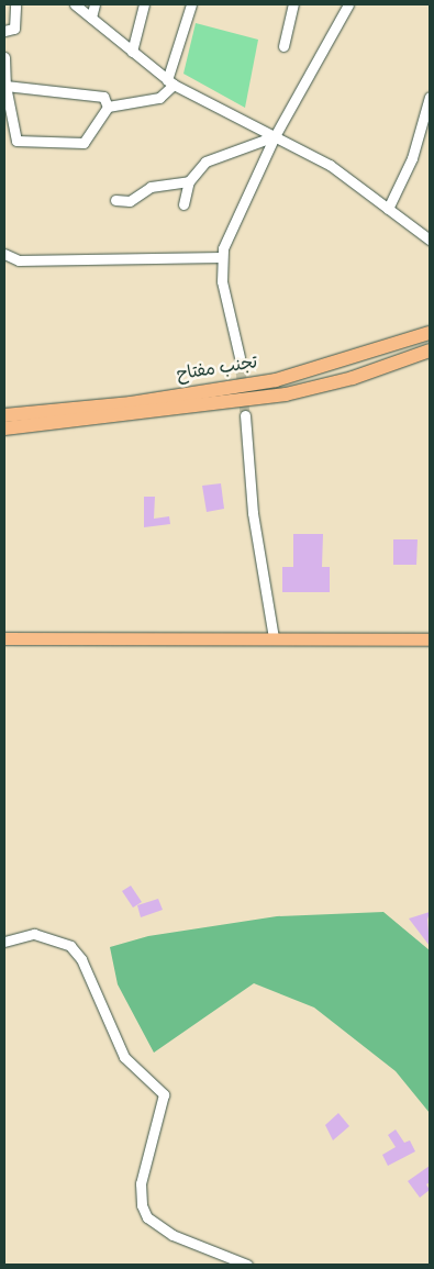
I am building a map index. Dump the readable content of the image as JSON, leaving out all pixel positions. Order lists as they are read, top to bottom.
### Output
{
  "streets": {
    "highway": ["تجنب مفتاح"]
  }
}
